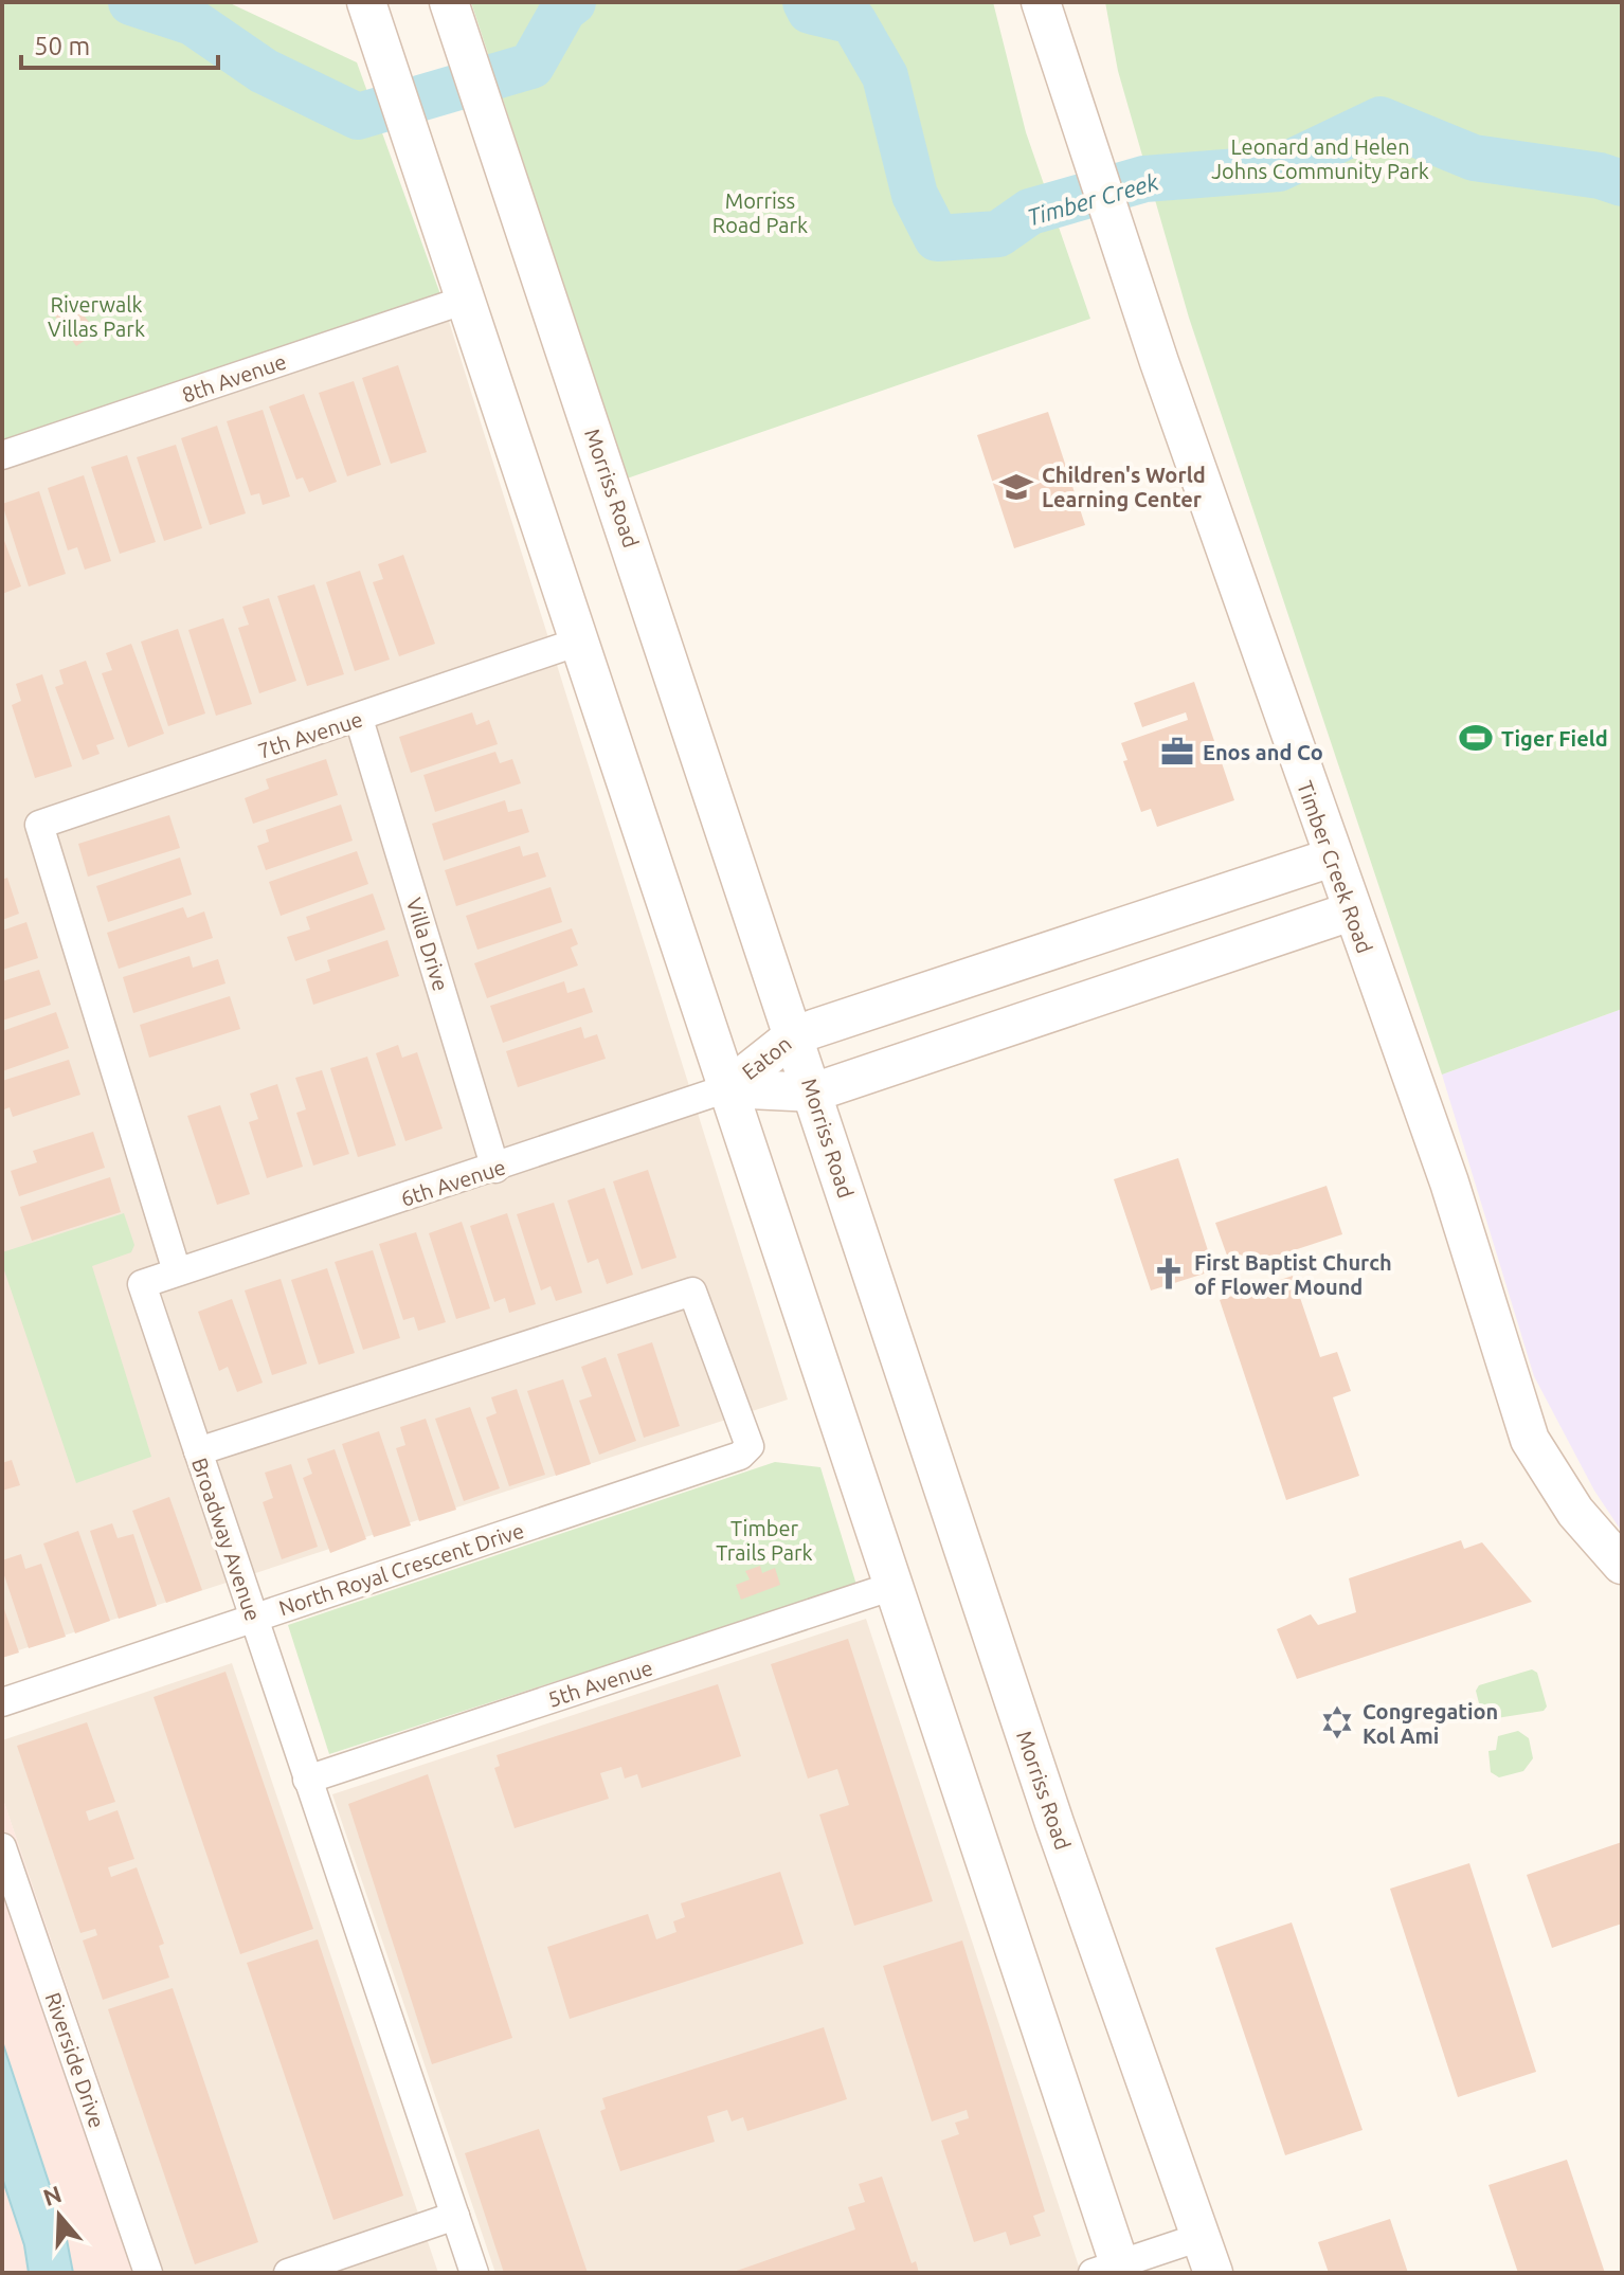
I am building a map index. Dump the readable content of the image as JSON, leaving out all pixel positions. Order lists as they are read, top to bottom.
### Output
{
  "streets": {
    "main road": ["Morriss Road", "Timber Creek Road", "Eaton"],
    "street": [
      "8th Avenue",
      "7th Avenue",
      "Villa Drive",
      "6th Avenue",
      "Broadway Avenue",
      "North Royal Crescent Drive",
      "5th Avenue",
      "Riverside Drive"
    ]
  },
  "crossings": [
    ["Morriss Road", "Eaton"],
    ["7th Avenue", "Villa Drive"],
    ["7th Avenue", "6th Avenue"],
    ["7th Avenue", "Broadway Avenue"],
    ["Timber Creek Road", "Eaton"],
    ["Villa Drive", "6th Avenue"],
    ["Eaton", "6th Avenue"],
    ["6th Avenue", "Broadway Avenue"],
    ["Broadway Avenue", "North Royal Crescent Drive"],
    ["Broadway Avenue", "5th Avenue"]
  ],
  "water": ["Timber Creek"],
  "parks": [
    "Leonard and Helen Johns Community Park",
    "Morriss Road Park",
    "Riverwalk Villas Park",
    "Timber Trails Park"
  ],
  "places": {
    "school or university": ["Children's World Learning Center"],
    "sports": ["Tiger Field"],
    "office": ["Enos and Co"],
    "church": ["First Baptist Church of Flower Mound"],
    "synagogue": ["Congregation Kol Ami"]
  },
  "scale_bar": "50 m",
  "north": "top"
}
